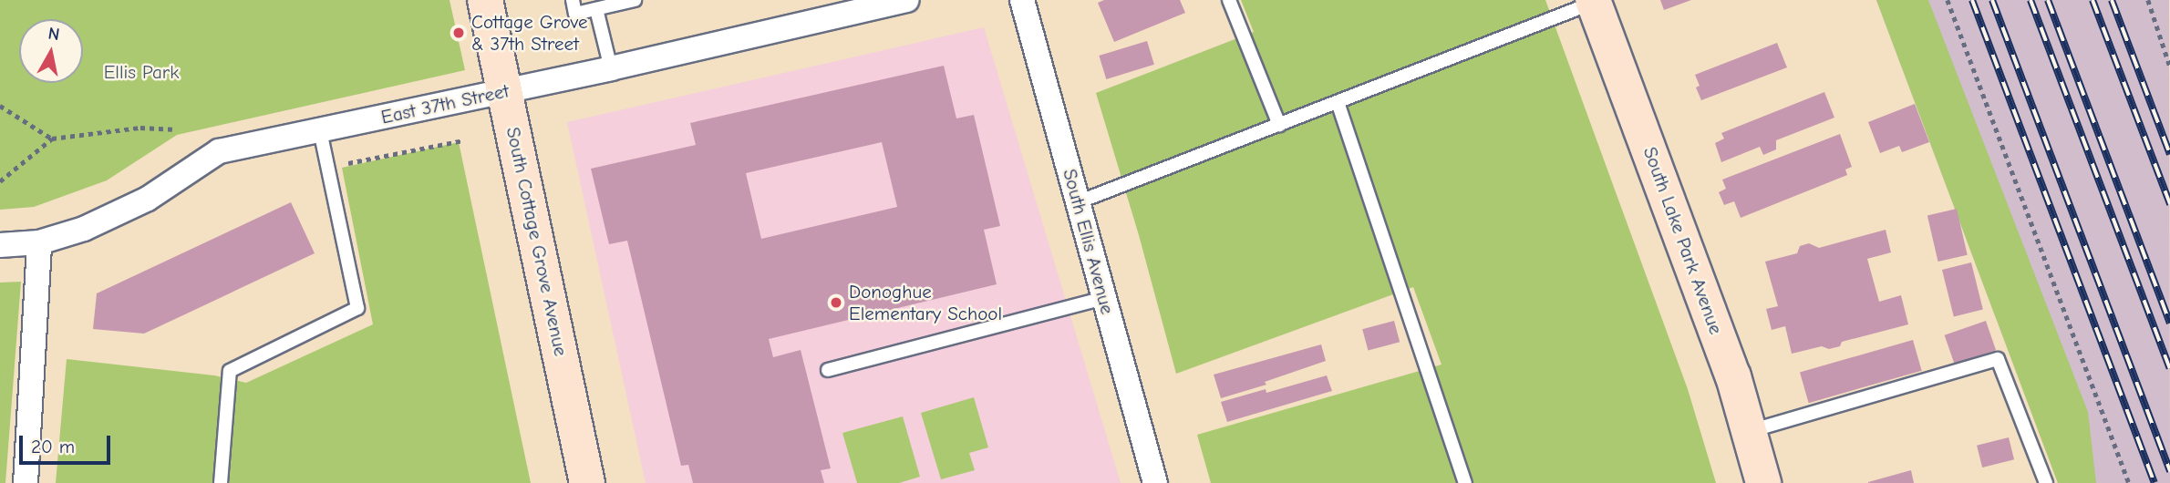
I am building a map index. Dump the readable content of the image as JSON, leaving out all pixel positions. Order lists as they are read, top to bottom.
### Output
{
  "streets": {
    "street": [
      "East 37th Street",
      "South Lake Park Avenue",
      "South Cottage Grove Avenue",
      "South Ellis Avenue"
    ]
  },
  "crossings": [
    ["East 37th Street", "South Cottage Grove Avenue"]
  ],
  "parks": ["Ellis Park"],
  "places": ["Cottage Grove & 37th Street", "Donoghue Elementary School"],
  "scale_bar": "20 m",
  "north": "top"
}
